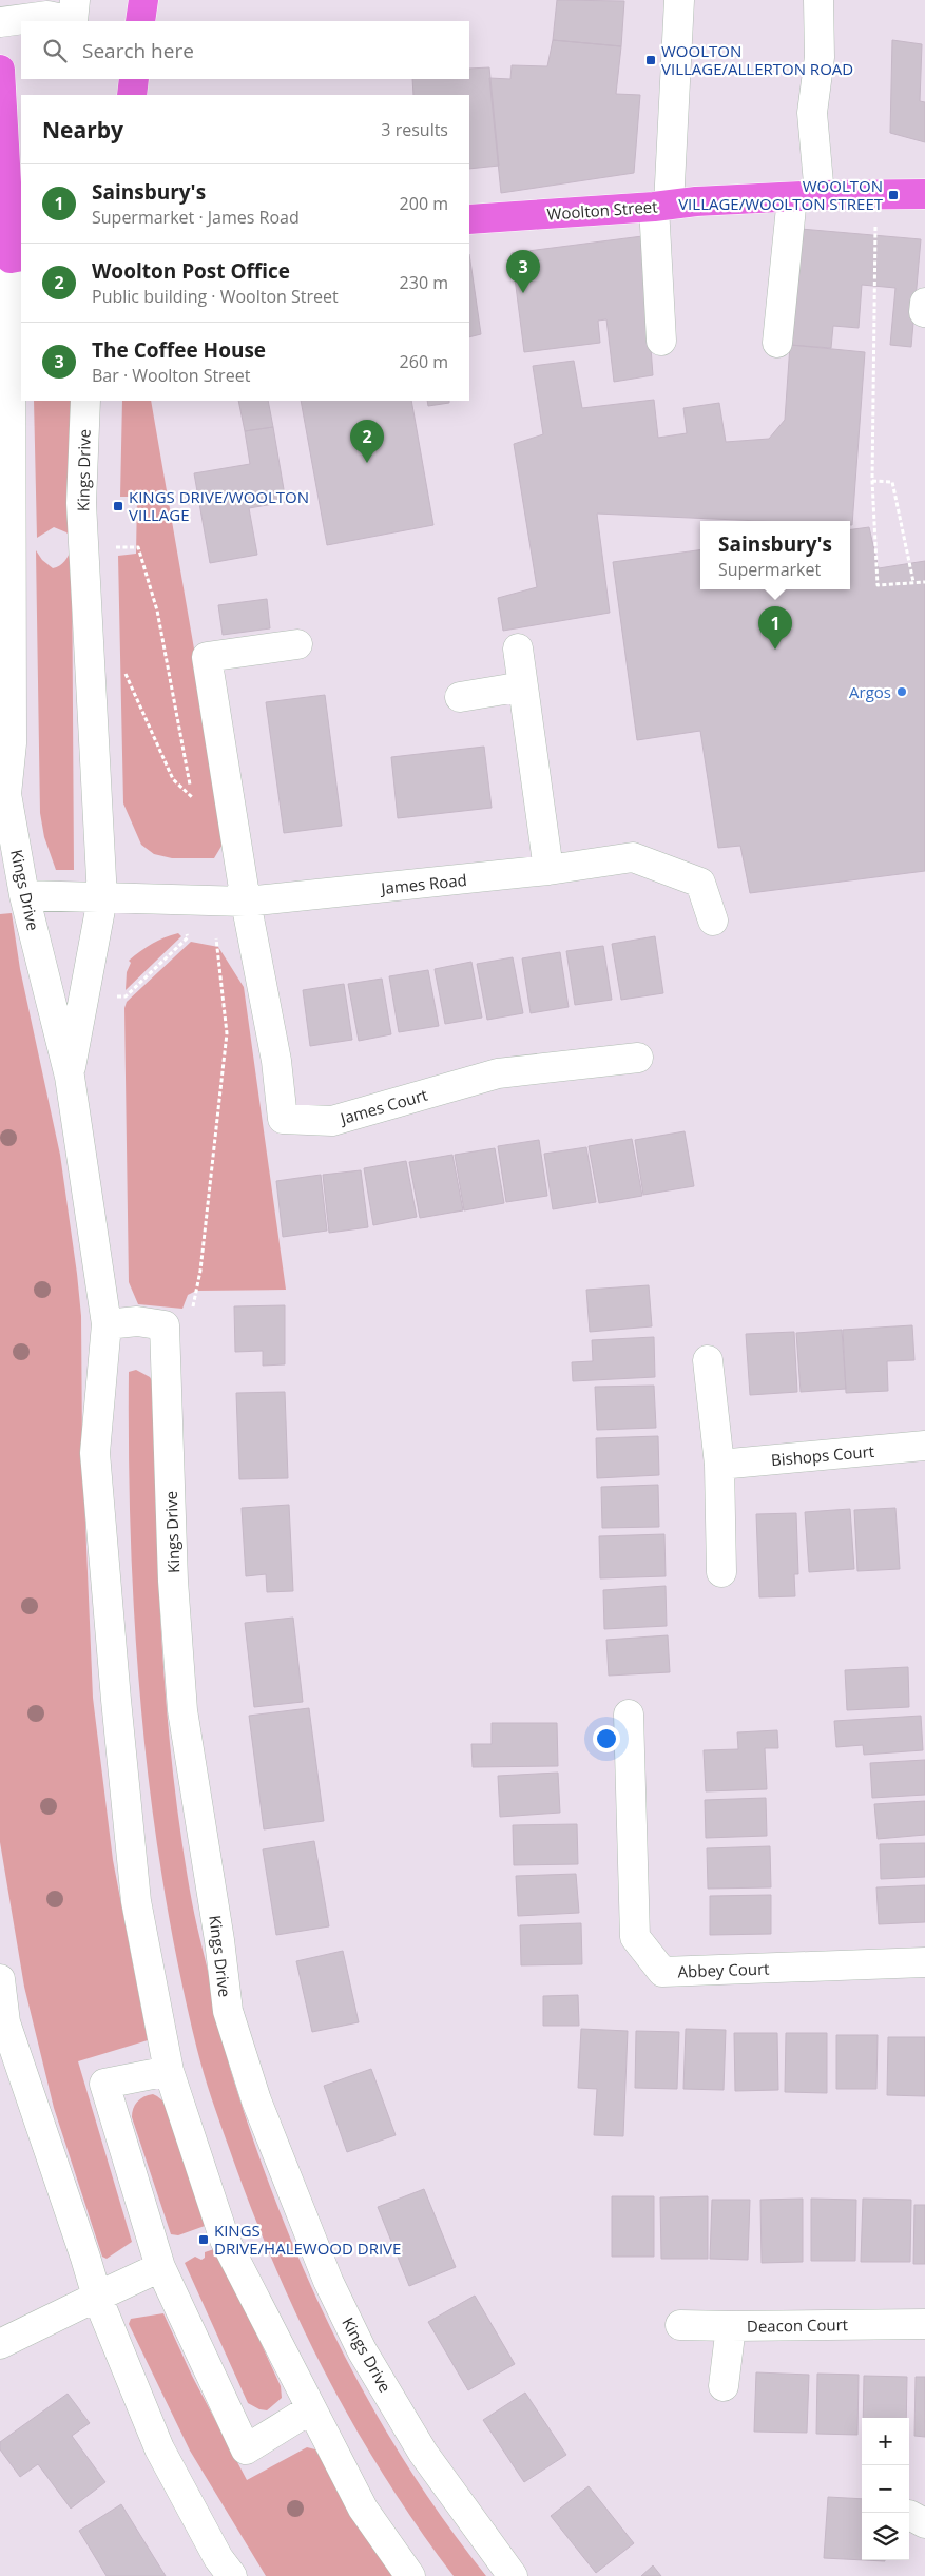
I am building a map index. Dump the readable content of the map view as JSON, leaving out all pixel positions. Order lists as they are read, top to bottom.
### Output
{
  "streets": {
    "main road": ["Woolton Street"],
    "street": [
      "Kings Drive",
      "James Road",
      "James Court",
      "Bishops Court",
      "Abbey Court",
      "Deacon Court"
    ]
  },
  "crossings": [
    ["Kings Drive", "James Road"],
    ["James Road", "James Court"]
  ],
  "places": {
    "transit": [
      "WOOLTON VILLAGE/ALLERTON ROAD",
      "WOOLTON VILLAGE/WOOLTON STREET",
      "KINGS DRIVE/WOOLTON VILLAGE",
      "KINGS DRIVE/HALEWOOD DRIVE"
    ],
    "other": ["Argos"]
  },
  "page": {
    "search": "Search here",
    "heading": ["Nearby", "3 results"],
    "list": [
      {
        "mark": "1",
        "name": "Sainsbury's",
        "note": "Supermarket · James Road",
        "value": "200 m"
      },
      {
        "mark": "2",
        "name": "Woolton Post Office",
        "note": "Public building · Woolton Street",
        "value": "230 m"
      },
      {
        "mark": "3",
        "name": "The Coffee House",
        "note": "Bar · Woolton Street",
        "value": "260 m"
      }
    ],
    "pins": ["3", "2", "1"],
    "popup": ["Sainsbury's", "Supermarket"],
    "map_buttons": ["+", "−"]
  }
}
